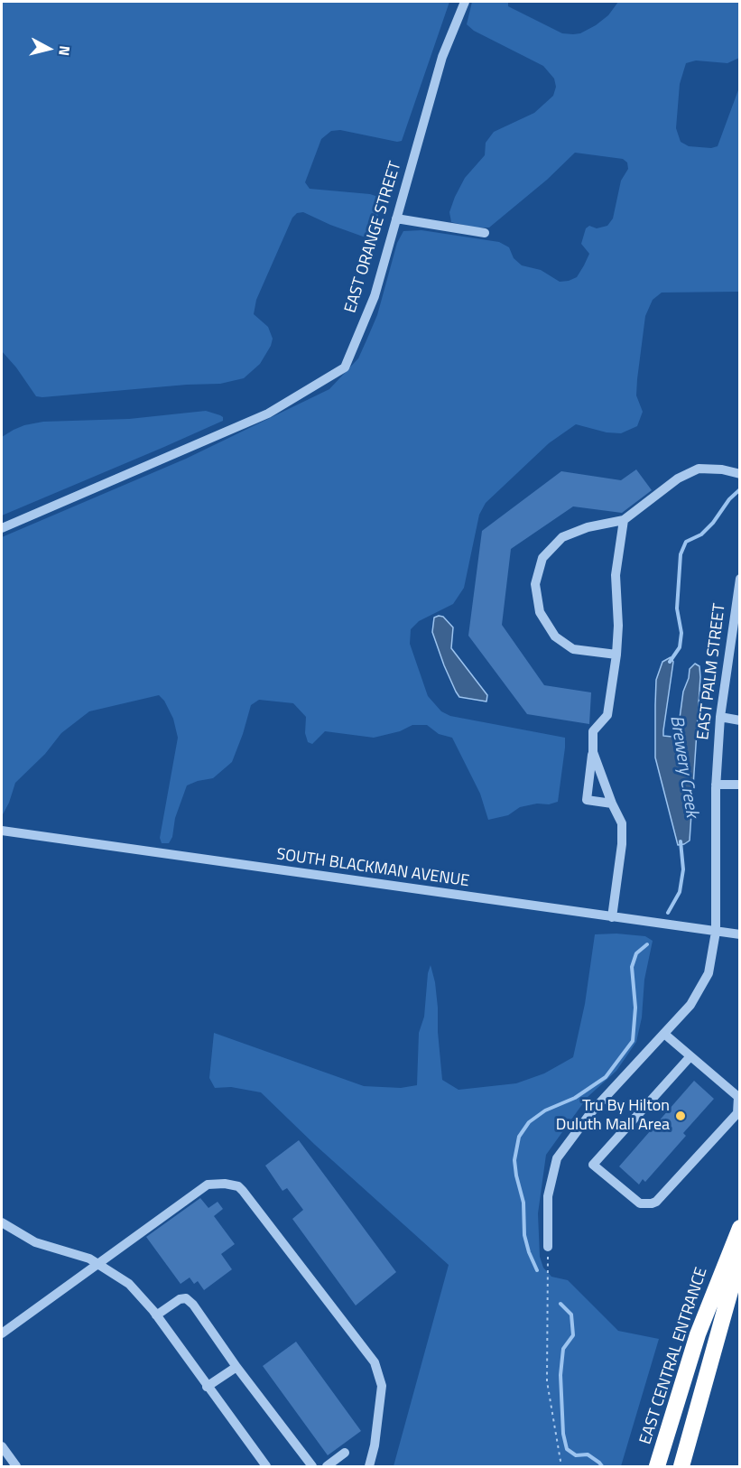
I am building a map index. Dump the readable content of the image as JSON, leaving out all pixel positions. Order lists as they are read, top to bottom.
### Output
{
  "streets": {
    "highway": ["EAST CENTRAL ENTRANCE"],
    "street": ["EAST ORANGE STREET", "EAST PALM STREET", "SOUTH BLACKMAN AVENUE"]
  },
  "crossings": [
    ["EAST PALM STREET", "SOUTH BLACKMAN AVENUE"]
  ],
  "water": ["Brewery Creek"],
  "places": ["Tru By Hilton Duluth Mall Area"],
  "north": "right"
}
